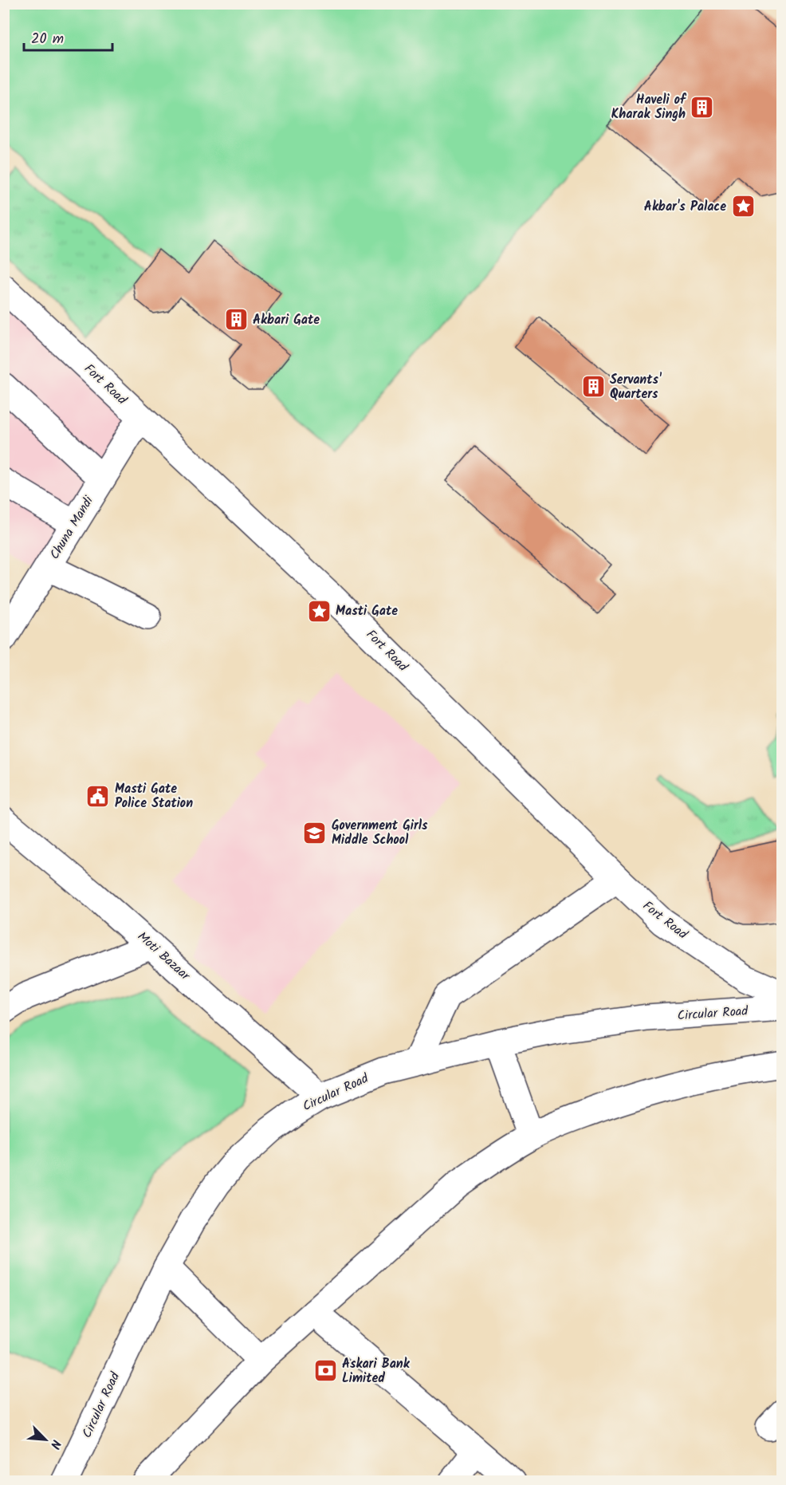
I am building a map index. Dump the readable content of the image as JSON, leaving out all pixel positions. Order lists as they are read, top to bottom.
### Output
{
  "streets": {
    "street": [
      "Fort Road",
      "Chuna Mandi",
      "Moti Bazaar",
      "Circular Road"
    ]
  },
  "crossings": [
    ["Fort Road", "Chuna Mandi"],
    ["Moti Bazaar", "Circular Road"]
  ],
  "places": {
    "building": ["Haveli of Kharak Singh", "Akbari Gate", "Servants' Quarters"],
    "place": ["Akbar's Palace", "Masti Gate"],
    "public building": ["Masti Gate Police Station"],
    "school or university": ["Government Girls Middle School"],
    "bank": ["Askari Bank Limited"]
  },
  "scale_bar": "20 m",
  "north": "bottom right"
}
